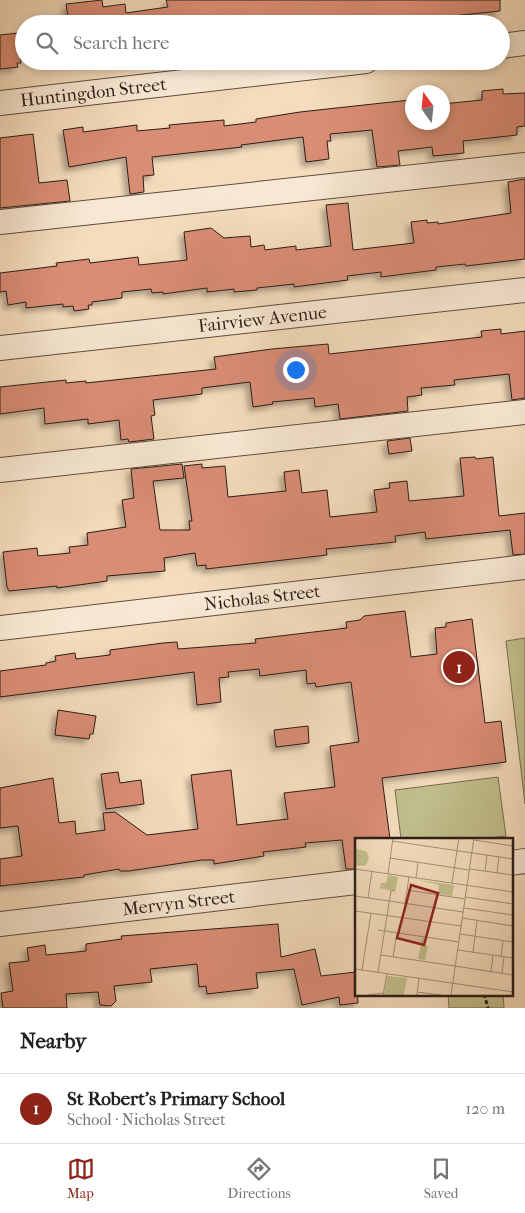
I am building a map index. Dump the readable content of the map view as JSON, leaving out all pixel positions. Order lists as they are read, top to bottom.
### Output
{
  "streets": {
    "street": [
      "Huntingdon Street",
      "Fairview Avenue",
      "Nicholas Street",
      "Mervyn Street"
    ]
  },
  "north": "top",
  "page": {
    "search": "Search here",
    "pins": "1",
    "heading": "Nearby",
    "list": [
      {
        "mark": "1",
        "name": "St Robert's Primary School",
        "note": "School · Nicholas Street",
        "value": "120 m"
      }
    ],
    "nav": ["Map", "Directions", "Saved"]
  }
}
